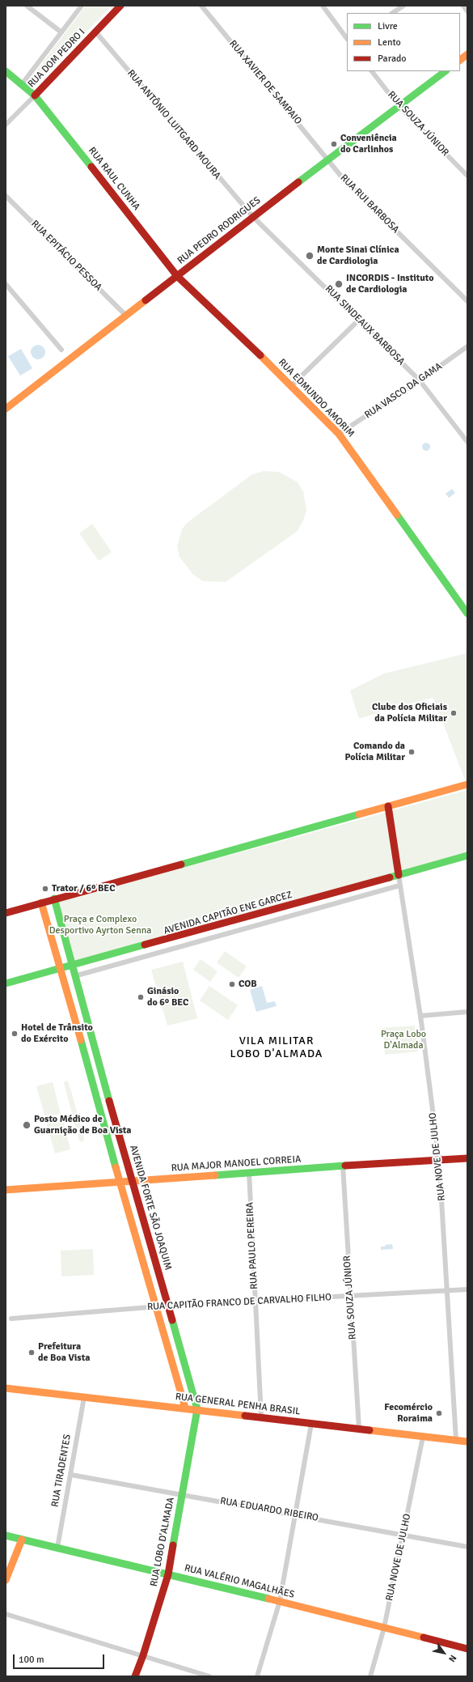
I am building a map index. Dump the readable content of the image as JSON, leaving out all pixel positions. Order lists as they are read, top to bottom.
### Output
{
  "streets": {
    "street": [
      "RUA DOM PEDRO I",
      "RUA XAVIER DE SAMPAIO",
      "RUA SOUZA JÚNIOR",
      "RUA ANTÔNIO LUITGARD MOURA",
      "RUA RAUL CUNHA",
      "RUA RUI BARBOSA",
      "RUA PEDRO RODRIGUES",
      "RUA EPITÁCIO PESSOA",
      "RUA SINDEAUX BARBOSA",
      "RUA VASCO DA GAMA",
      "RUA EDMUNDO AMORIM",
      "AVENIDA CAPITÃO ENE GARCEZ",
      "RUA NOVE DE JULHO",
      "RUA MAJOR MANOEL CORREIA",
      "AVENIDA FORTE SÃO JOAQUIM",
      "RUA PAULO PEREIRA",
      "RUA CAPITÃO FRANCO DE CARVALHO FILHO",
      "RUA GENERAL PENHA BRASIL",
      "RUA TIRADENTES",
      "RUA EDUARDO RIBEIRO",
      "RUA LOBO D'ALMADA",
      "RUA VALÉRIO MAGALHÃES"
    ]
  },
  "crossings": [
    ["RUA DOM PEDRO I", "RUA ANTÔNIO LUITGARD MOURA"],
    ["RUA DOM PEDRO I", "RUA RAUL CUNHA"],
    ["RUA XAVIER DE SAMPAIO", "RUA RUI BARBOSA"],
    ["RUA XAVIER DE SAMPAIO", "RUA PEDRO RODRIGUES"],
    ["RUA SOUZA JÚNIOR", "RUA PEDRO RODRIGUES"],
    ["RUA SOUZA JÚNIOR", "RUA MAJOR MANOEL CORREIA"],
    ["RUA SOUZA JÚNIOR", "RUA CAPITÃO FRANCO DE CARVALHO FILHO"],
    ["RUA SOUZA JÚNIOR", "RUA GENERAL PENHA BRASIL"],
    ["RUA ANTÔNIO LUITGARD MOURA", "RUA PEDRO RODRIGUES"],
    ["RUA ANTÔNIO LUITGARD MOURA", "RUA SINDEAUX BARBOSA"],
    ["RUA RAUL CUNHA", "RUA PEDRO RODRIGUES"],
    ["RUA RAUL CUNHA", "RUA EDMUNDO AMORIM"],
    ["RUA RUI BARBOSA", "RUA PEDRO RODRIGUES"],
    ["RUA PEDRO RODRIGUES", "RUA EPITÁCIO PESSOA"],
    ["RUA PEDRO RODRIGUES", "RUA SINDEAUX BARBOSA"],
    ["RUA PEDRO RODRIGUES", "RUA EDMUNDO AMORIM"],
    ["RUA SINDEAUX BARBOSA", "RUA VASCO DA GAMA"],
    ["RUA VASCO DA GAMA", "RUA EDMUNDO AMORIM"],
    ["AVENIDA CAPITÃO ENE GARCEZ", "RUA NOVE DE JULHO"],
    ["AVENIDA CAPITÃO ENE GARCEZ", "AVENIDA FORTE SÃO JOAQUIM"],
    ["RUA NOVE DE JULHO", "RUA MAJOR MANOEL CORREIA"],
    ["RUA NOVE DE JULHO", "RUA CAPITÃO FRANCO DE CARVALHO FILHO"],
    ["RUA NOVE DE JULHO", "RUA GENERAL PENHA BRASIL"],
    ["RUA NOVE DE JULHO", "RUA EDUARDO RIBEIRO"],
    ["RUA NOVE DE JULHO", "RUA VALÉRIO MAGALHÃES"],
    ["RUA MAJOR MANOEL CORREIA", "AVENIDA FORTE SÃO JOAQUIM"],
    ["RUA MAJOR MANOEL CORREIA", "RUA PAULO PEREIRA"],
    ["AVENIDA FORTE SÃO JOAQUIM", "RUA CAPITÃO FRANCO DE CARVALHO FILHO"],
    ["AVENIDA FORTE SÃO JOAQUIM", "RUA GENERAL PENHA BRASIL"],
    ["AVENIDA FORTE SÃO JOAQUIM", "RUA LOBO D'ALMADA"],
    ["RUA PAULO PEREIRA", "RUA CAPITÃO FRANCO DE CARVALHO FILHO"],
    ["RUA PAULO PEREIRA", "RUA GENERAL PENHA BRASIL"],
    ["RUA GENERAL PENHA BRASIL", "RUA TIRADENTES"],
    ["RUA GENERAL PENHA BRASIL", "RUA LOBO D'ALMADA"],
    ["RUA TIRADENTES", "RUA EDUARDO RIBEIRO"],
    ["RUA TIRADENTES", "RUA VALÉRIO MAGALHÃES"],
    ["RUA EDUARDO RIBEIRO", "RUA LOBO D'ALMADA"],
    ["RUA LOBO D'ALMADA", "RUA VALÉRIO MAGALHÃES"]
  ],
  "districts": ["VILA MILITAR LOBO D'ALMADA"],
  "parks": ["Praça e Complexo Desportivo Ayrton Senna", "Praça Lobo D'Almada"],
  "places": [
    "Conveniência do Carlinhos",
    "Monte Sinai Clínica de Cardiologia",
    "INCORDIS - Instituto de Cardiologia",
    "Clube dos Oficiais da Polícia Militar",
    "Comando da Polícia Militar",
    "Trator / 6º BEC",
    "COB",
    "Ginásio do 6º BEC",
    "Hotel de Trânsito do Exército",
    "Posto Médico de Guarnição de Boa Vista",
    "Prefeitura de Boa Vista",
    "Fecomércio Roraima"
  ],
  "legend": ["Livre", "Lento", "Parado"],
  "scale_bar": "100 m",
  "north": "bottom right"
}
